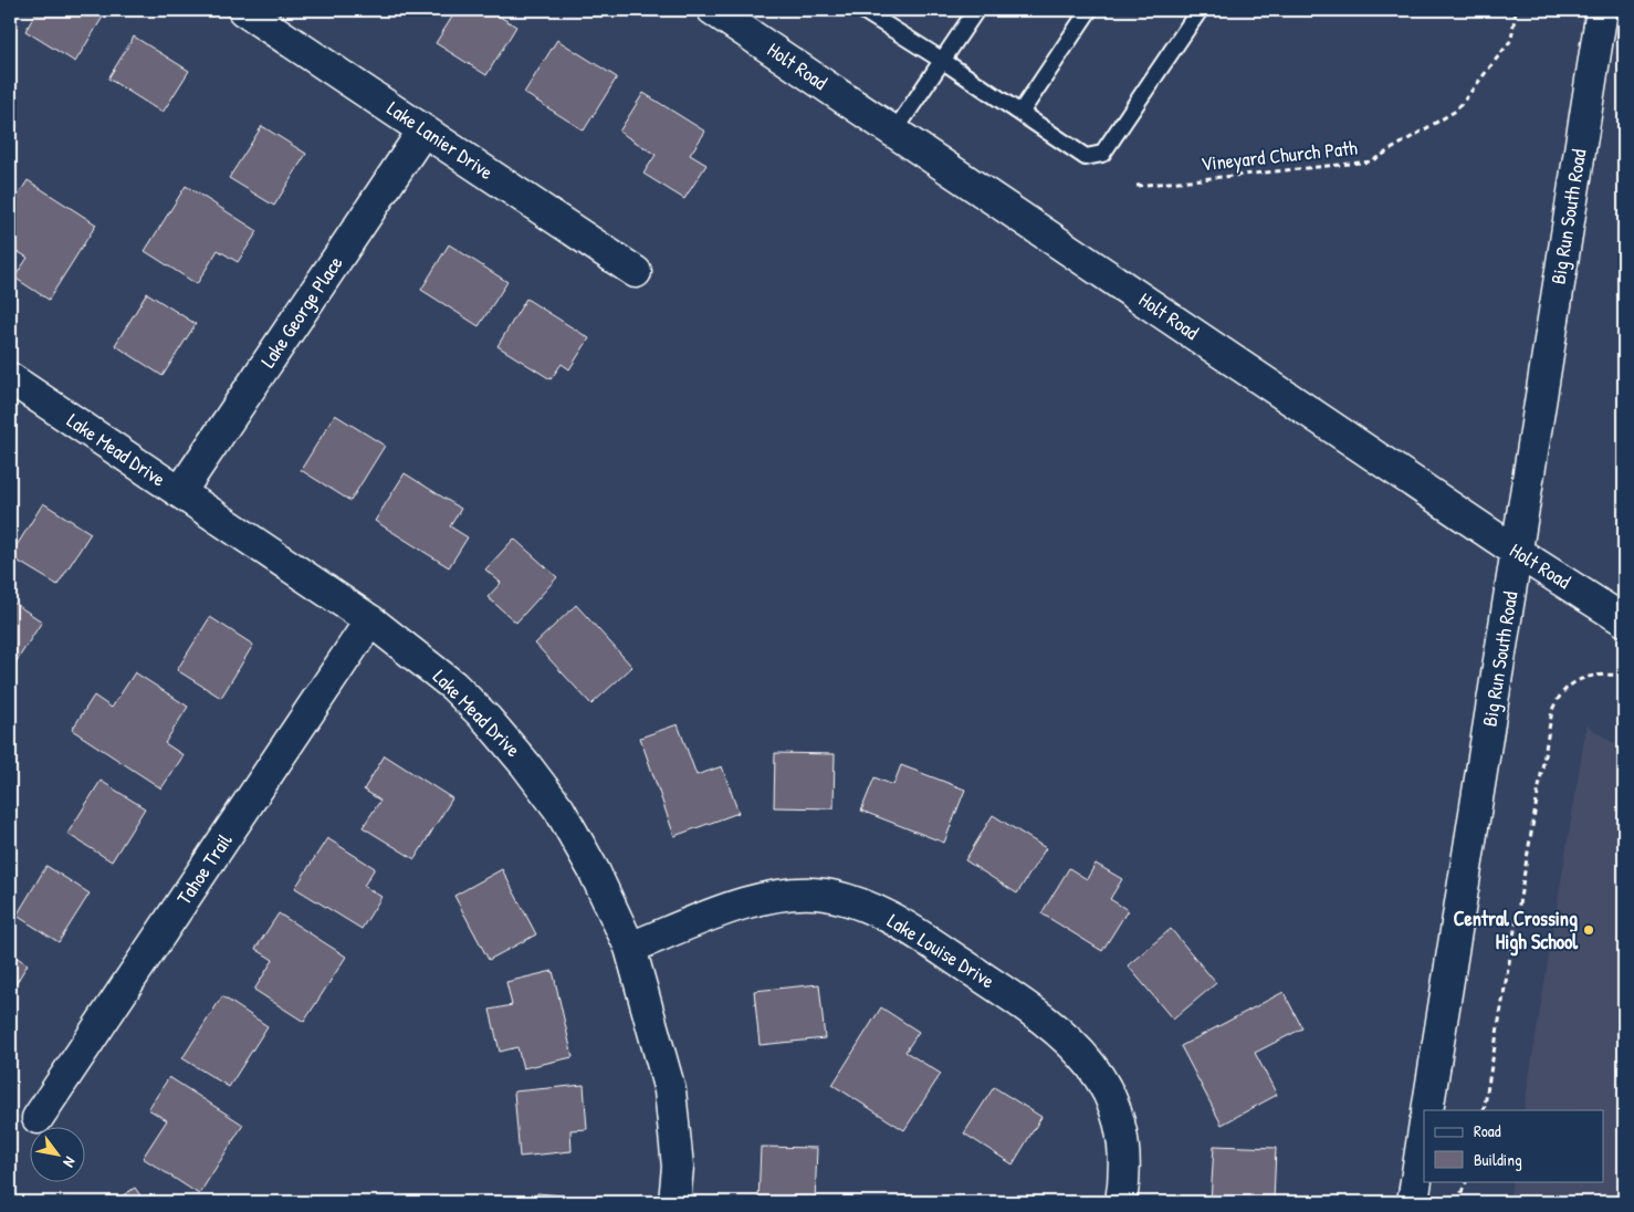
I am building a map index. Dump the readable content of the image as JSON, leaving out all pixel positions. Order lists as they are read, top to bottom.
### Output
{
  "streets": {
    "street": [
      "Holt Road",
      "Lake Lanier Drive",
      "Big Run South Road",
      "Lake George Place",
      "Lake Mead Drive",
      "Tahoe Trail",
      "Lake Louise Drive"
    ],
    "path": ["Vineyard Church Path"]
  },
  "crossings": [
    ["Holt Road", "Big Run South Road"],
    ["Lake Lanier Drive", "Lake George Place"],
    ["Lake George Place", "Lake Mead Drive"],
    ["Lake Mead Drive", "Tahoe Trail"],
    ["Lake Mead Drive", "Lake Louise Drive"]
  ],
  "places": ["Central Crossing High School"],
  "legend": ["Road", "Building"],
  "north": "bottom right"
}
